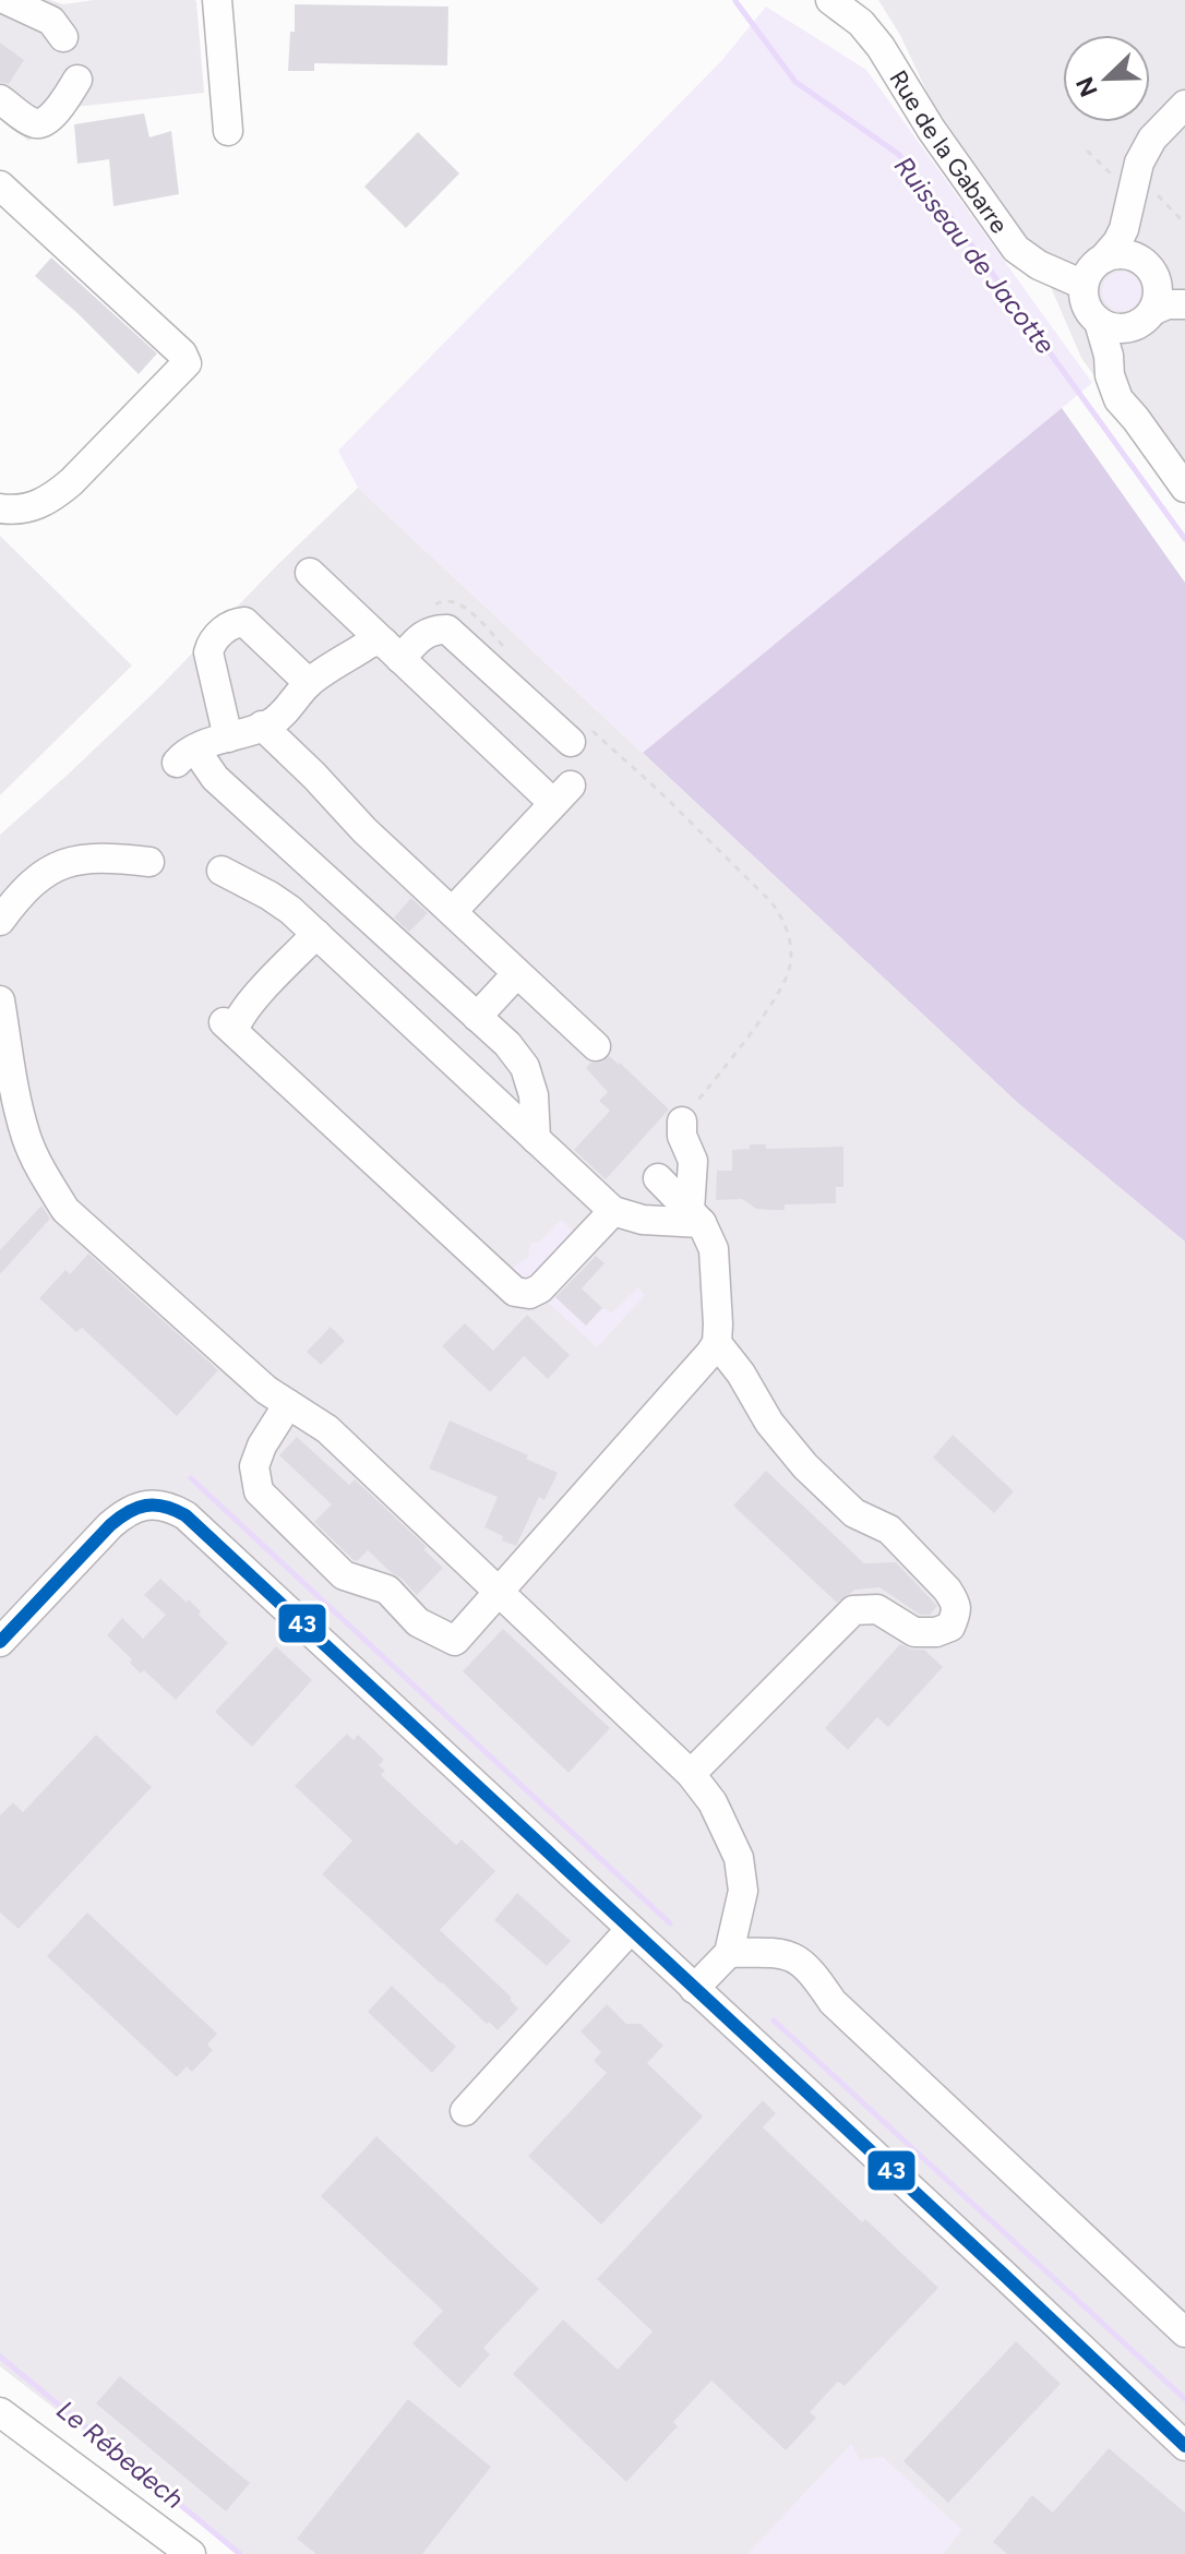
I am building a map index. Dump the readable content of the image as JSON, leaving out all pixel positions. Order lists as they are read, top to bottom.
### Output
{
  "streets": {
    "street": ["Rue de la Gabarre"]
  },
  "water": ["Ruisseau de Jacotte", "Le Rébedech"],
  "lines": ["transit line 43"],
  "north": "bottom left"
}
